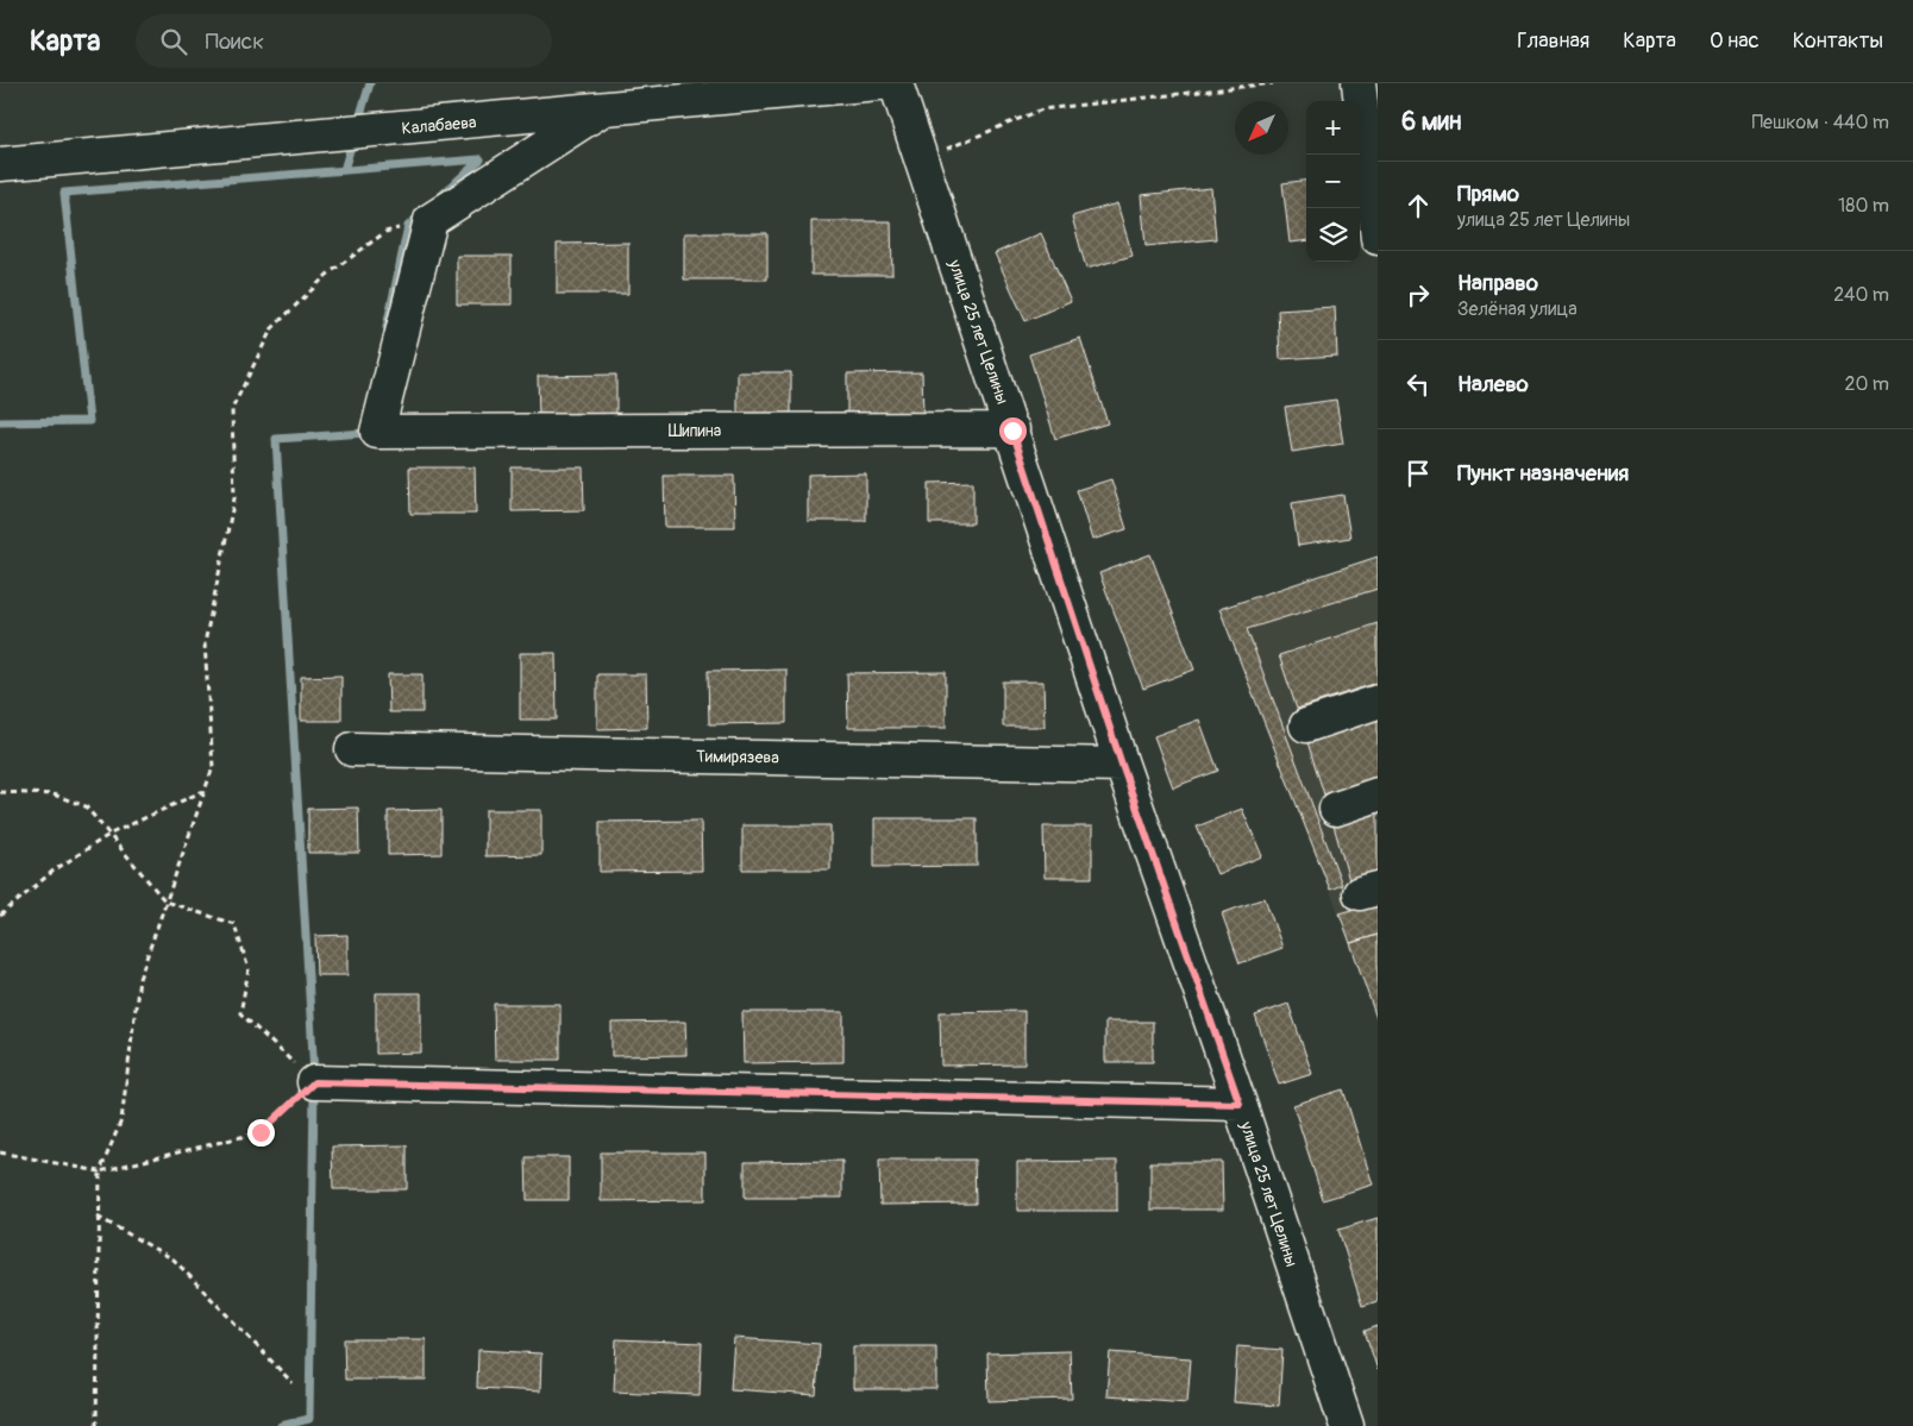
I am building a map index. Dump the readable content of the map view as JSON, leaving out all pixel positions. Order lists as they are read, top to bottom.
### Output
{
  "streets": {
    "street": [
      "Калабаева",
      "улица 25 лет Целины",
      "Шипина",
      "Тимирязева"
    ]
  },
  "crossings": [
    ["улица 25 лет Целины", "Шипина"],
    ["улица 25 лет Целины", "Тимирязева"]
  ],
  "north": "bottom left",
  "page": {
    "header": "Карта",
    "search": "Поиск",
    "nav": [
      "Главная",
      "Карта",
      "О нас",
      "Контакты"
    ],
    "heading": ["6 мин", "Пешком · 440 m"],
    "map_buttons": ["+", "−"],
    "list": [
      ["Прямо", "улица 25 лет Целины", "180 m"],
      ["Направо", "Зелёная улица", "240 m"],
      ["Налево", "20 m"],
      "Пункт назначения"
    ]
  }
}
